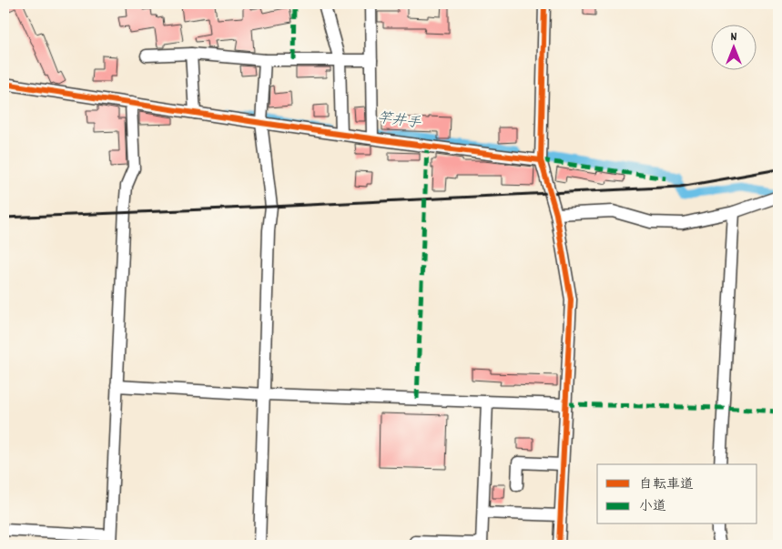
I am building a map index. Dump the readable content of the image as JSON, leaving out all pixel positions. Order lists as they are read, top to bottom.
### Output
{
  "water": ["竿井手"],
  "legend": ["自転車道", "小道"],
  "north": "top"
}
